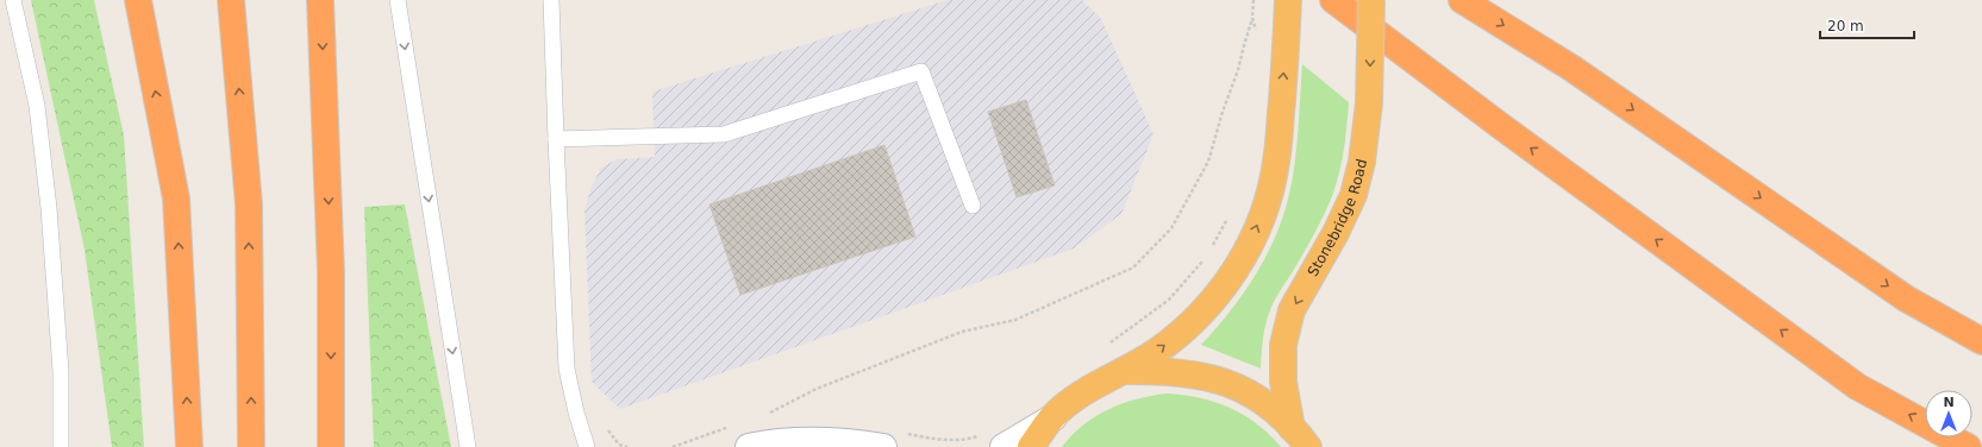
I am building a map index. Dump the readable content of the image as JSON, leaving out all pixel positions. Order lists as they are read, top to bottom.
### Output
{
  "streets": {
    "highway": ["Stonebridge Road"]
  },
  "scale_bar": "20 m",
  "north": "top"
}
